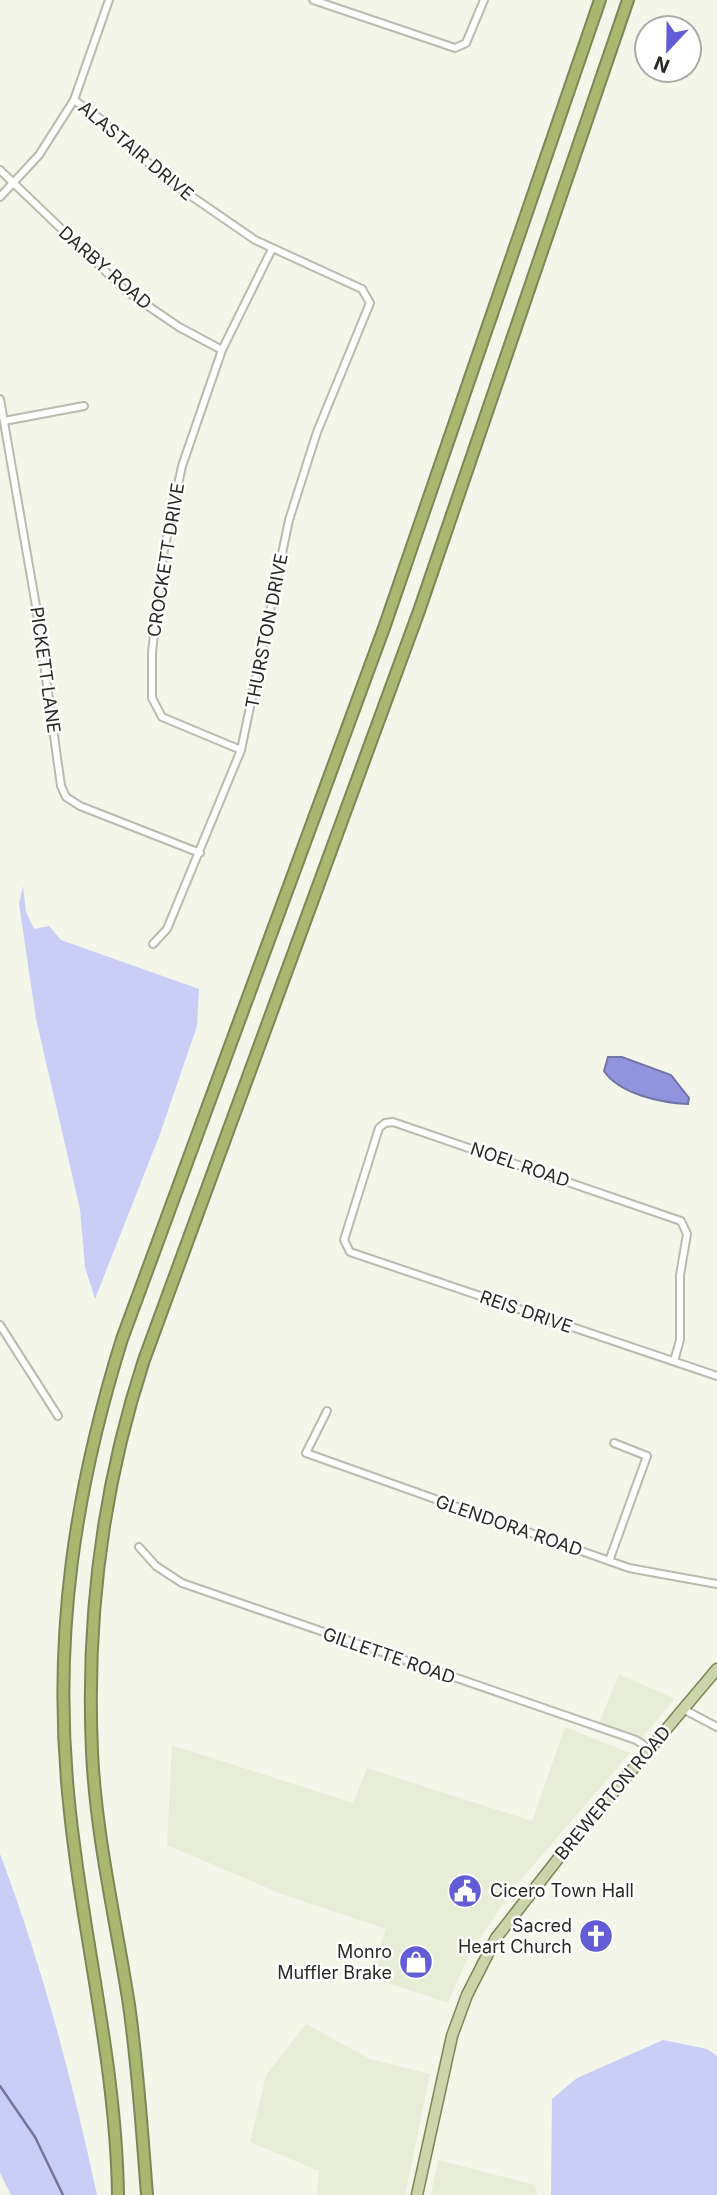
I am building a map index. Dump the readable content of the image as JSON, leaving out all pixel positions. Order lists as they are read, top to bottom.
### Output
{
  "streets": {
    "main road": ["BREWERTON ROAD"],
    "street": [
      "ALASTAIR DRIVE",
      "DARBY ROAD",
      "CROCKETT DRIVE",
      "THURSTON DRIVE",
      "PICKETT LANE",
      "NOEL ROAD",
      "REIS DRIVE",
      "GLENDORA ROAD",
      "GILLETTE ROAD"
    ]
  },
  "crossings": [
    ["ALASTAIR DRIVE", "CROCKETT DRIVE"],
    ["ALASTAIR DRIVE", "THURSTON DRIVE"],
    ["DARBY ROAD", "CROCKETT DRIVE"],
    ["CROCKETT DRIVE", "THURSTON DRIVE"],
    ["THURSTON DRIVE", "PICKETT LANE"],
    ["NOEL ROAD", "REIS DRIVE"],
    ["GILLETTE ROAD", "BREWERTON ROAD"]
  ],
  "places": {
    "public building": ["Cicero Town Hall"],
    "church": ["Sacred Heart Church"],
    "shop": ["Monro Muffler Brake"]
  },
  "north": "bottom"
}
